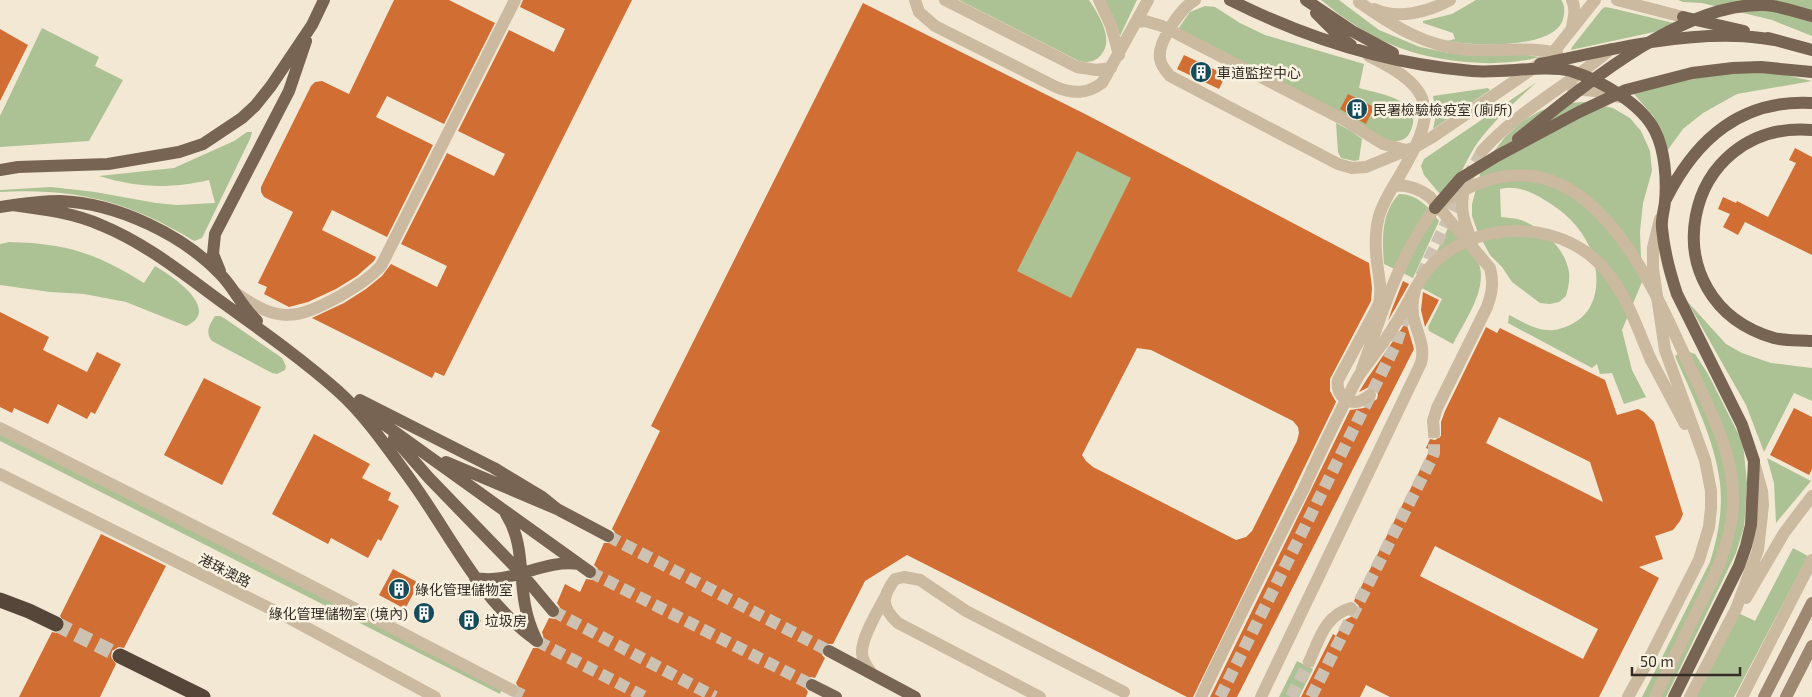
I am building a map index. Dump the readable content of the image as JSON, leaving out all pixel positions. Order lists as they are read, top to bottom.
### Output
{
  "streets": {
    "street": ["港珠澳路"]
  },
  "places": {
    "building": [
      "車道監控中心",
      "民署檢驗檢疫室 (廁所)",
      "綠化管理儲物室",
      "綠化管理儲物室 (境內)",
      "垃圾房"
    ]
  },
  "scale_bar": "50 m"
}
